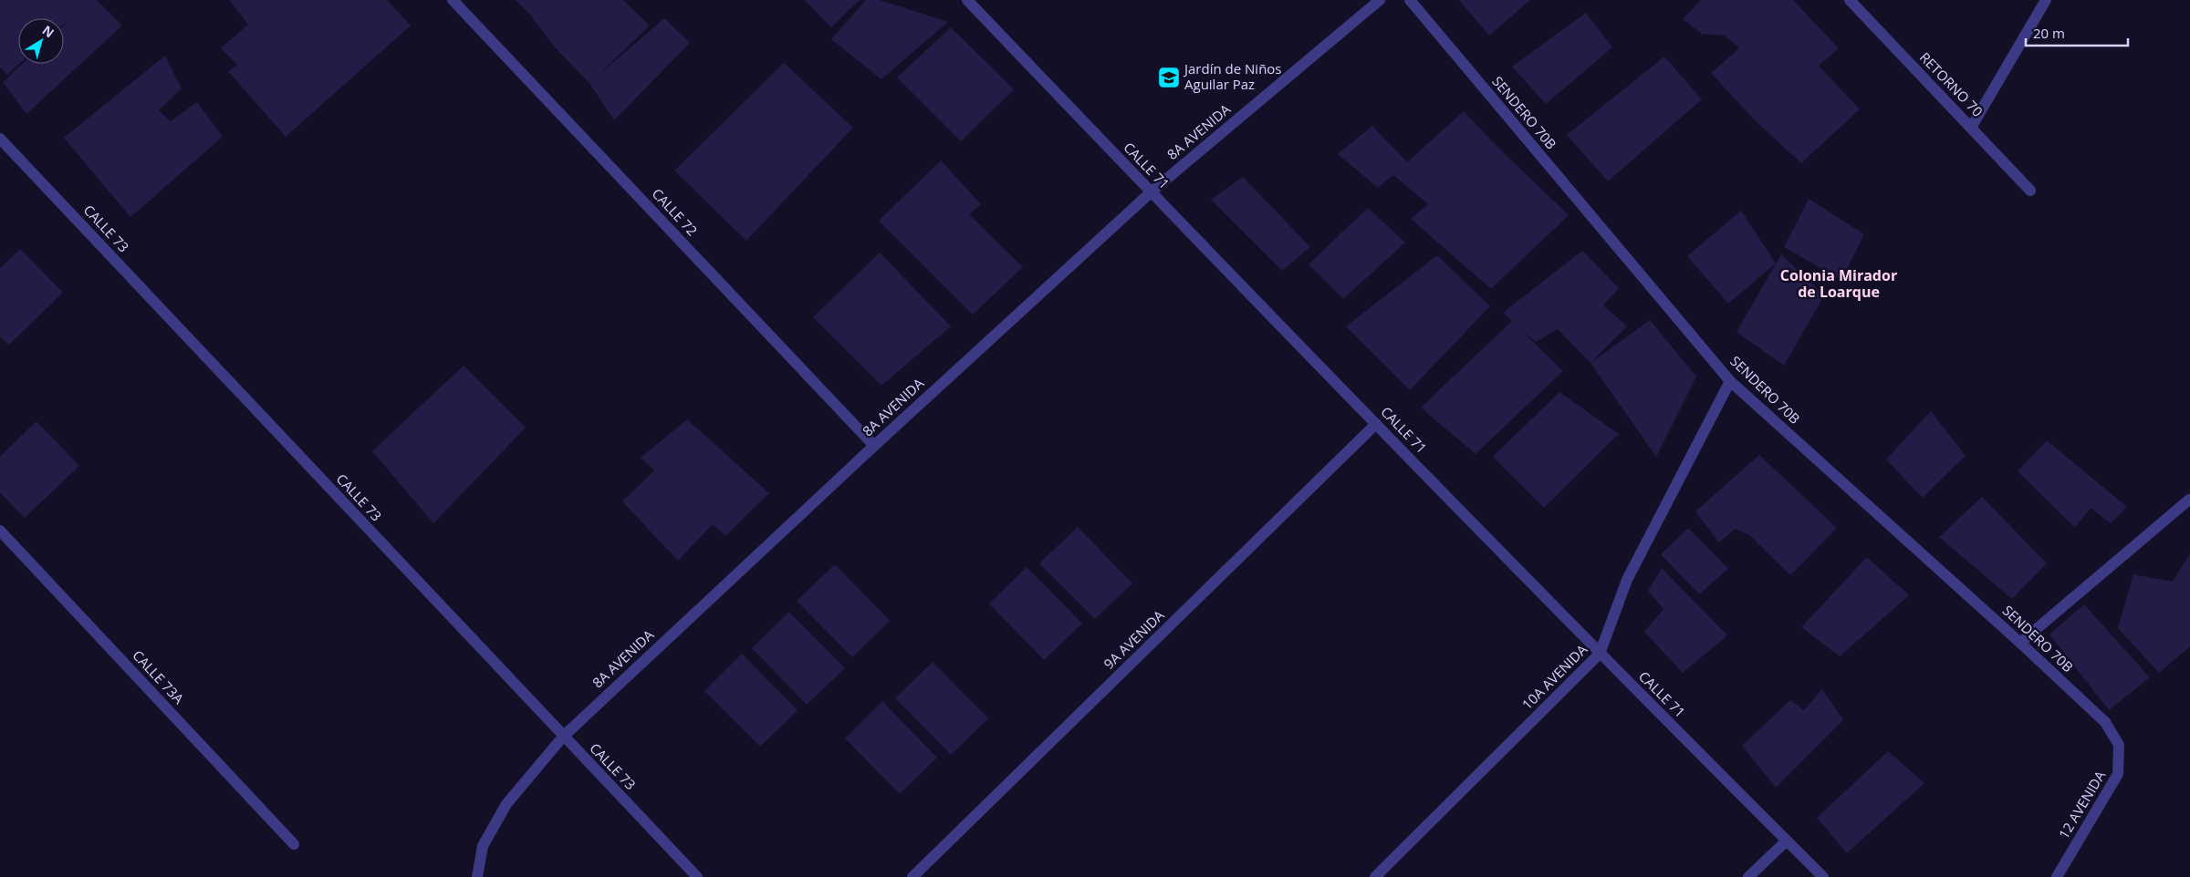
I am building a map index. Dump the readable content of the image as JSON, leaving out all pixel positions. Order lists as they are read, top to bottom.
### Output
{
  "streets": {
    "street": [
      "RETORNO 70",
      "SENDERO 70B",
      "8A AVENIDA",
      "CALLE 71",
      "CALLE 72",
      "CALLE 73",
      "9A AVENIDA",
      "CALLE 73A",
      "10A AVENIDA",
      "12 AVENIDA"
    ]
  },
  "crossings": [
    ["SENDERO 70B", "10A AVENIDA"],
    ["SENDERO 70B", "12 AVENIDA"],
    ["8A AVENIDA", "CALLE 71"],
    ["8A AVENIDA", "CALLE 72"],
    ["8A AVENIDA", "CALLE 73"],
    ["CALLE 71", "9A AVENIDA"],
    ["CALLE 71", "10A AVENIDA"]
  ],
  "districts": ["Colonia Mirador de Loarque"],
  "places": {
    "school or university": ["Jardín de Niños Aguilar Paz"]
  },
  "scale_bar": "20 m",
  "north": "top right"
}
